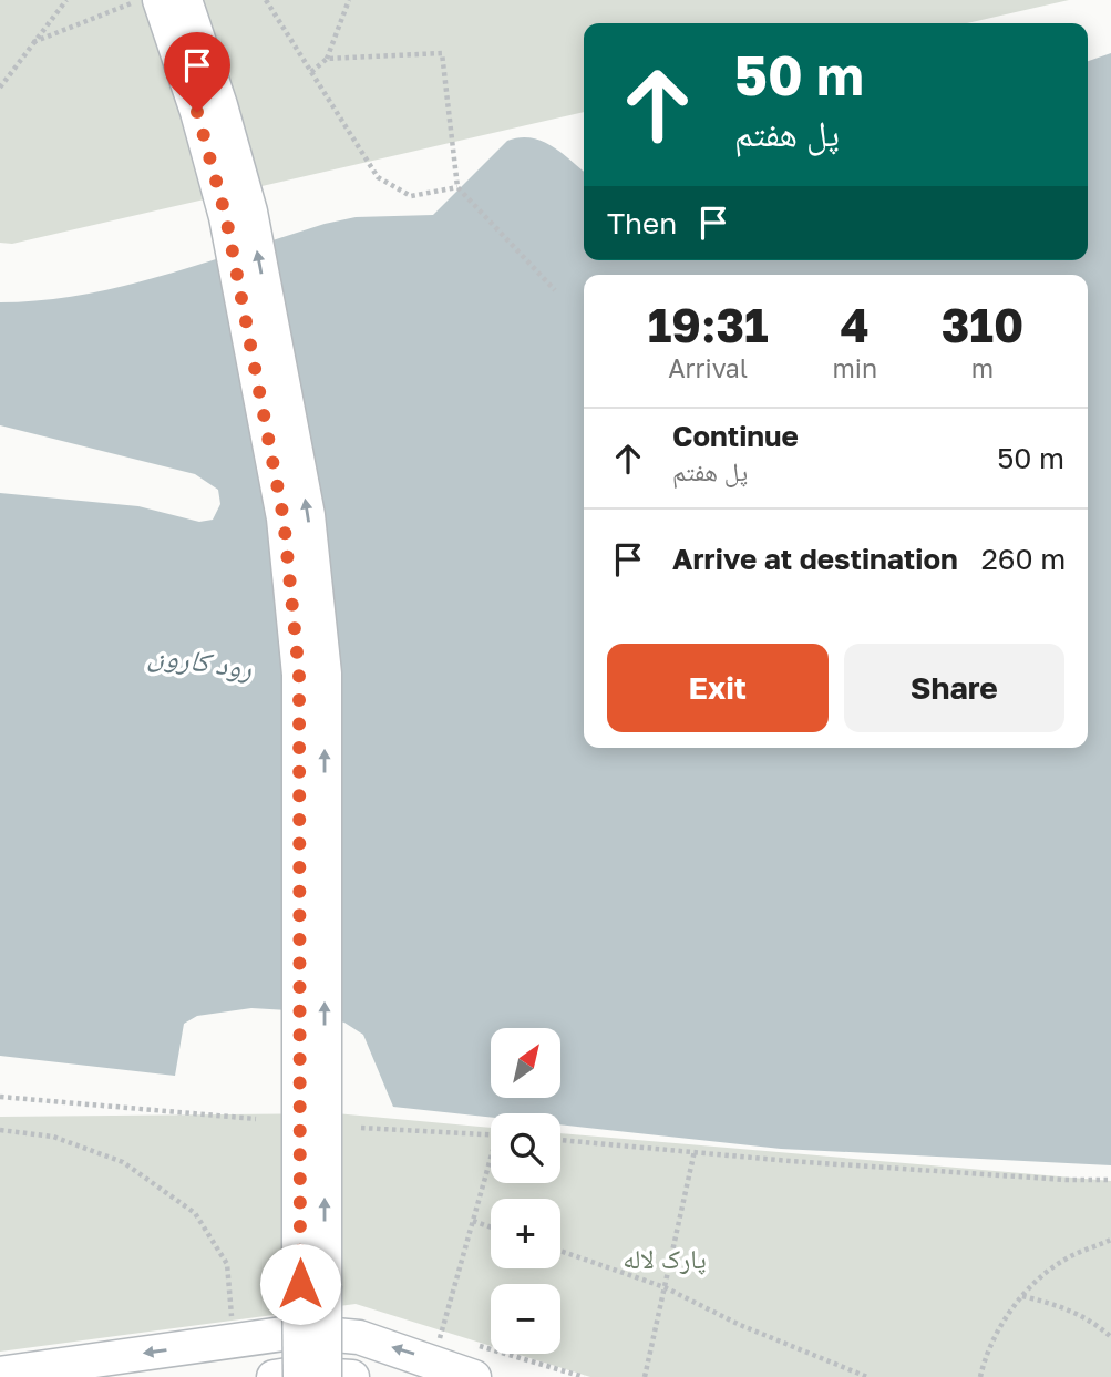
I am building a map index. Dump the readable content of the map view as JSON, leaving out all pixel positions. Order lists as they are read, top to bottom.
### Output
{
  "water": ["رود کارون"],
  "parks": ["پارک لاله"],
  "north": "top right",
  "page": {
    "turn": ["50 m", "پل هفتم"],
    "then": "Then",
    "eta": [
      "19:31",
      "Arrival",
      "4",
      "min",
      "310",
      "m"
    ],
    "list": [
      {
        "name": "Continue",
        "note": "پل هفتم",
        "value": "50 m"
      },
      {
        "name": "Arrive at destination",
        "value": "260 m"
      }
    ],
    "buttons": ["Exit", "Share"],
    "map_buttons": ["+", "−"]
  }
}
